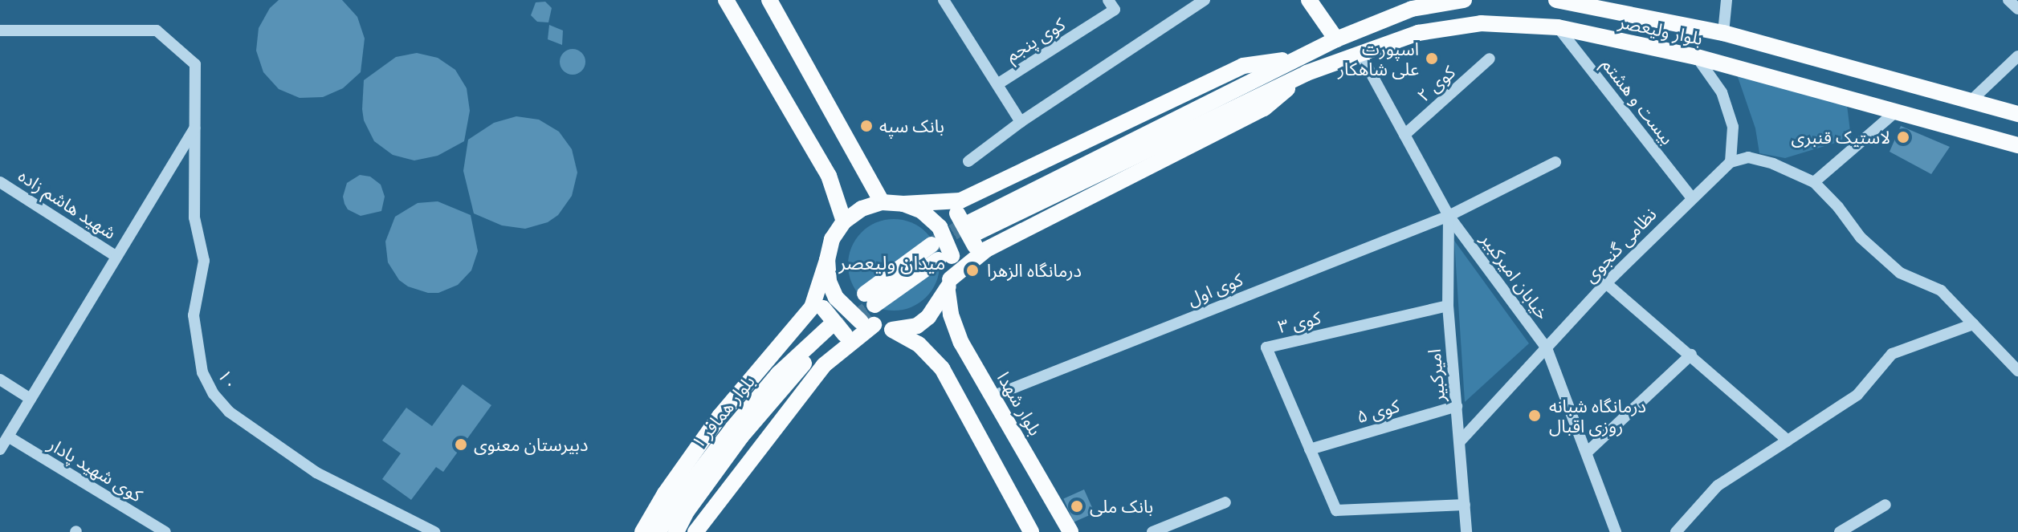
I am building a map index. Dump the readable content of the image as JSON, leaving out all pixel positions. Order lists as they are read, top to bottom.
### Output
{
  "streets": {
    "main road": ["بلوار ولیعصر", "بلوار شهدا", "بلوار همافر ۱"],
    "street": [
      "کوی پنجم",
      "کوی ۲",
      "بیست و هشتم",
      "شهید هاشم زاده",
      "نظامی گنجوی",
      "خیابان امیرکبیر",
      "کوی اول",
      "کوی ۳",
      "امیرکبیر",
      "۱۰",
      "کوی ۵",
      "کوی شهید پادار"
    ]
  },
  "crossings": [
    ["بلوار ولیعصر", "بیست و هشتم"],
    ["بلوار ولیعصر", "خیابان امیرکبیر"],
    ["کوی ۲", "خیابان امیرکبیر"],
    ["بیست و هشتم", "نظامی گنجوی"],
    ["نظامی گنجوی", "خیابان امیرکبیر"],
    ["نظامی گنجوی", "امیرکبیر"],
    ["خیابان امیرکبیر", "کوی اول"],
    ["خیابان امیرکبیر", "امیرکبیر"],
    ["کوی اول", "امیرکبیر"],
    ["کوی اول", "بلوار شهدا"],
    ["کوی ۳", "امیرکبیر"],
    ["کوی ۳", "کوی ۵"],
    ["امیرکبیر", "کوی ۵"]
  ],
  "districts": ["میدان ولیعصر"],
  "places": [
    "اسپورت علی شاهکار",
    "بانک سپه",
    "لاستیک قنبری",
    "درمانگاه الزهرا",
    "درمانگاه شبانه روزی اقبال",
    "دبیرستان معنوی",
    "بانک ملی"
  ]
}
